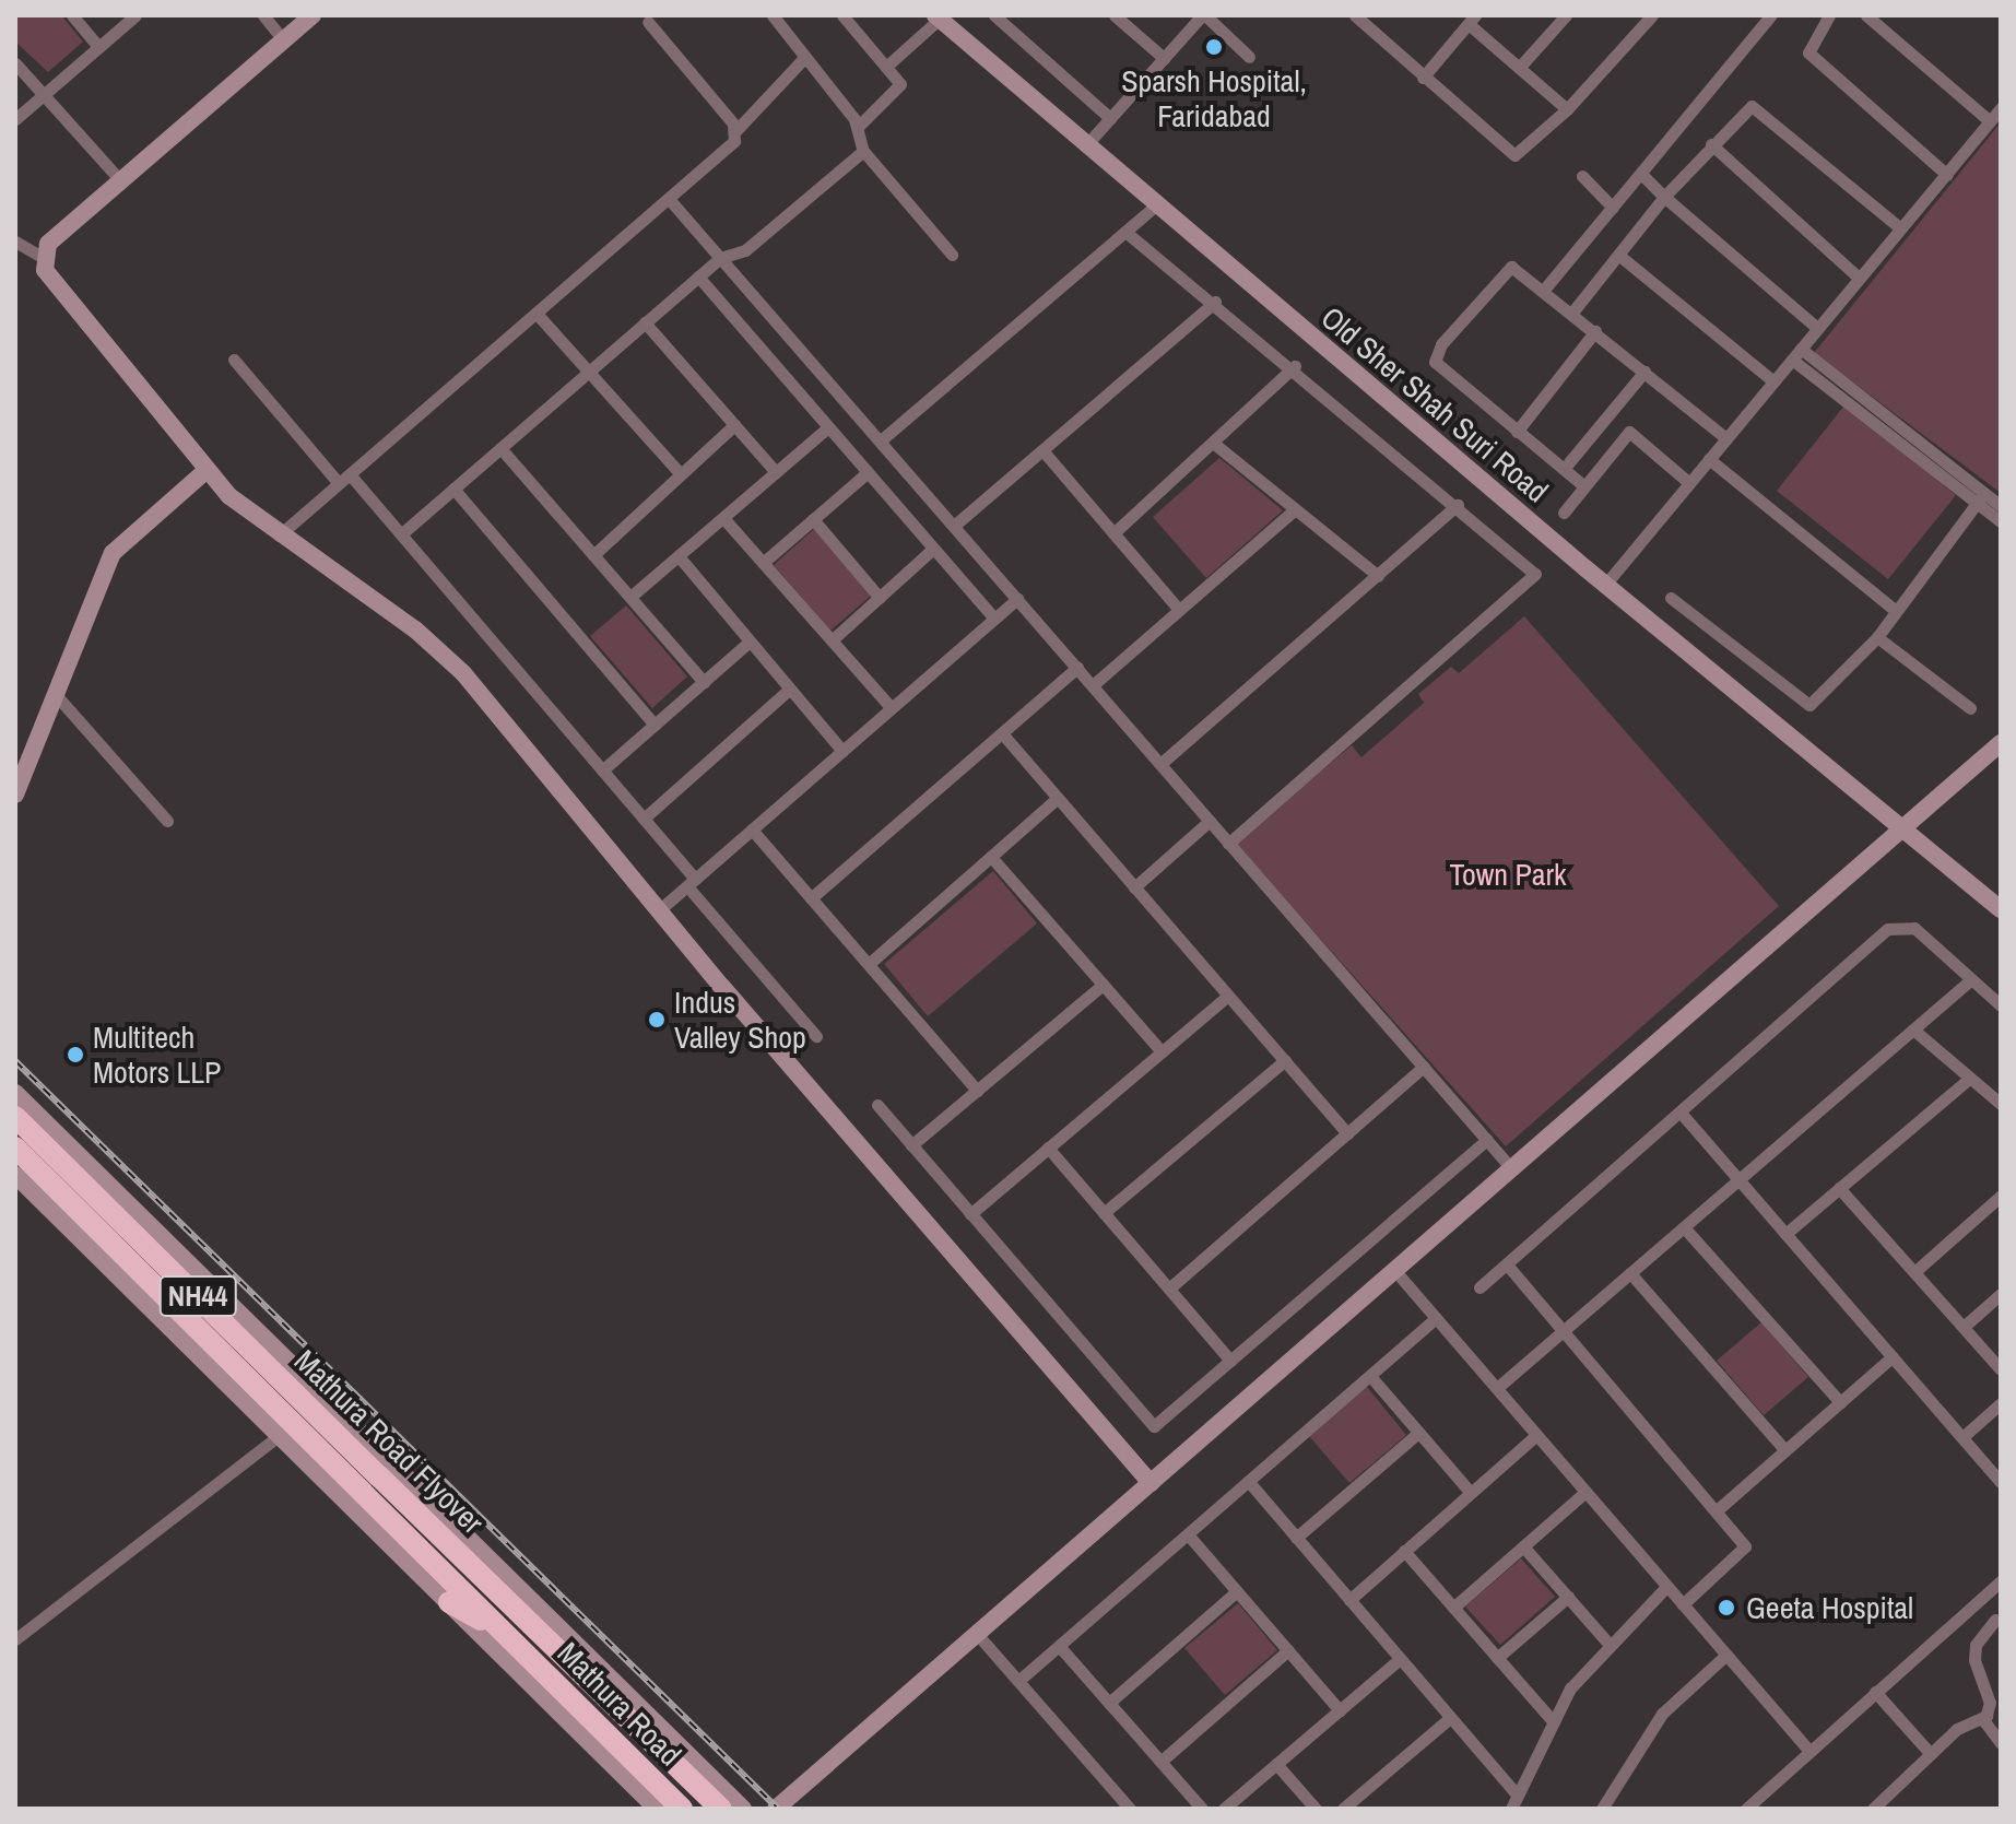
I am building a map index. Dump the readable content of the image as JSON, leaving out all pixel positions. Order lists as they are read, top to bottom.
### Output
{
  "streets": {
    "highway": ["NH44", "Mathura Road Flyover", "Mathura Road"],
    "street": ["Old Sher Shah Suri Road"]
  },
  "crossings": [
    ["Mathura Road Flyover", "Mathura Road"]
  ],
  "parks": ["Town Park"],
  "places": [
    "Sparsh Hospital, Faridabad",
    "Indus Valley Shop",
    "Multitech Motors LLP",
    "Geeta Hospital"
  ]
}
